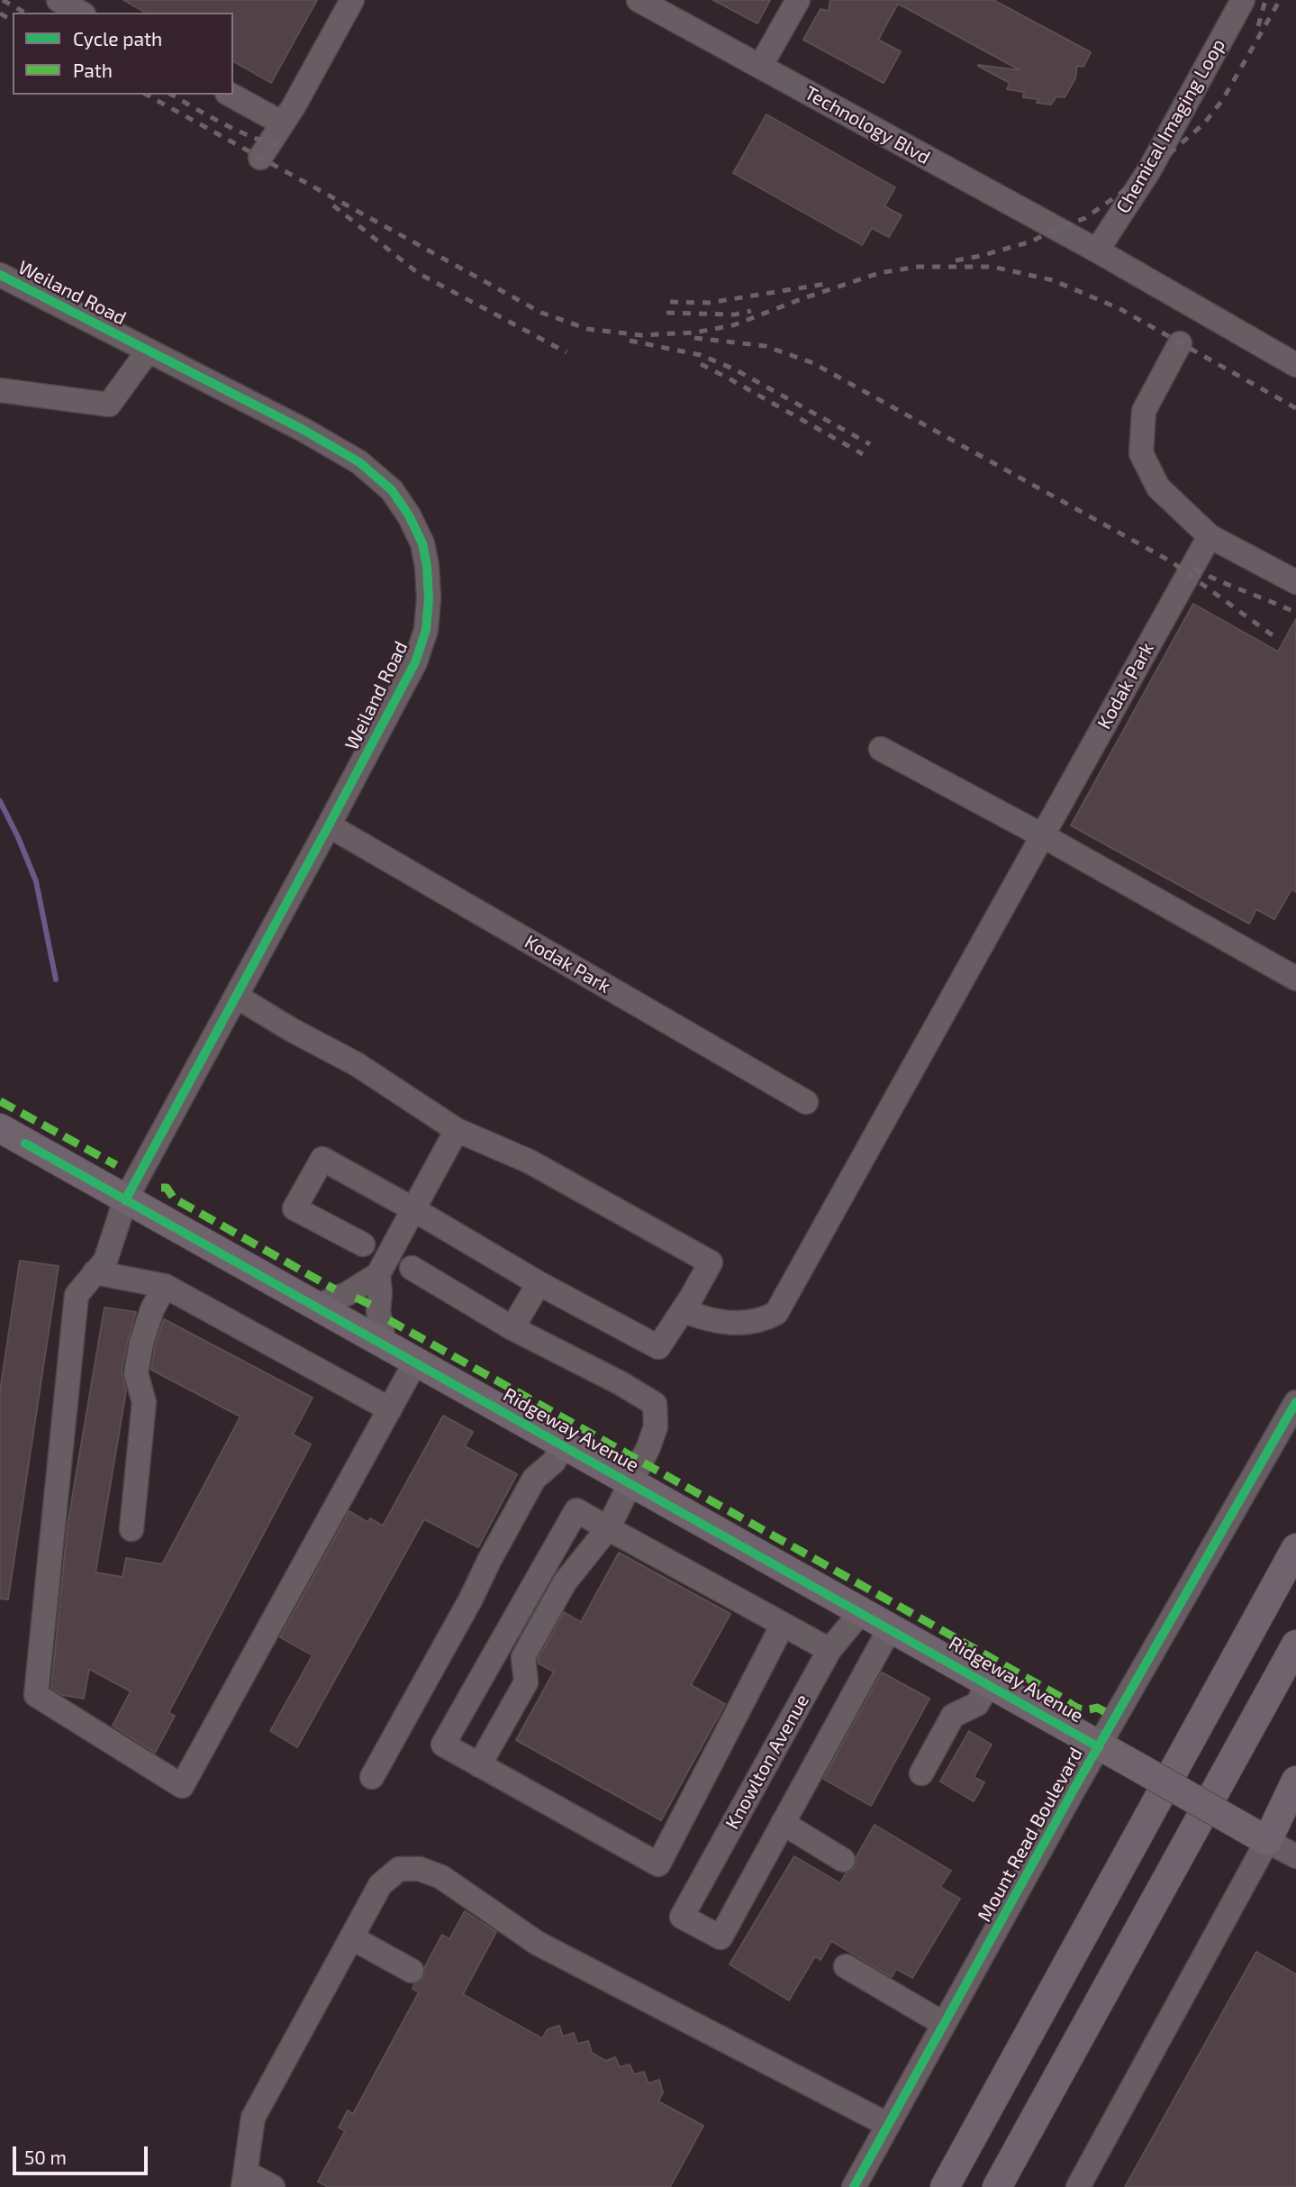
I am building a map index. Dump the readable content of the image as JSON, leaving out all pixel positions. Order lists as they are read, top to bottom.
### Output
{
  "streets": {
    "main road": ["Ridgeway Avenue"],
    "street": [
      "Technology Blvd",
      "Chemical Imaging Loop",
      "Weiland Road",
      "Kodak Park",
      "Knowlton Avenue",
      "Mount Read Boulevard"
    ]
  },
  "crossings": [
    ["Technology Blvd", "Chemical Imaging Loop"],
    ["Weiland Road", "Kodak Park"],
    ["Weiland Road", "Ridgeway Avenue"],
    ["Ridgeway Avenue", "Knowlton Avenue"],
    ["Ridgeway Avenue", "Mount Read Boulevard"]
  ],
  "legend": ["Cycle path", "Path"],
  "scale_bar": "50 m"
}
